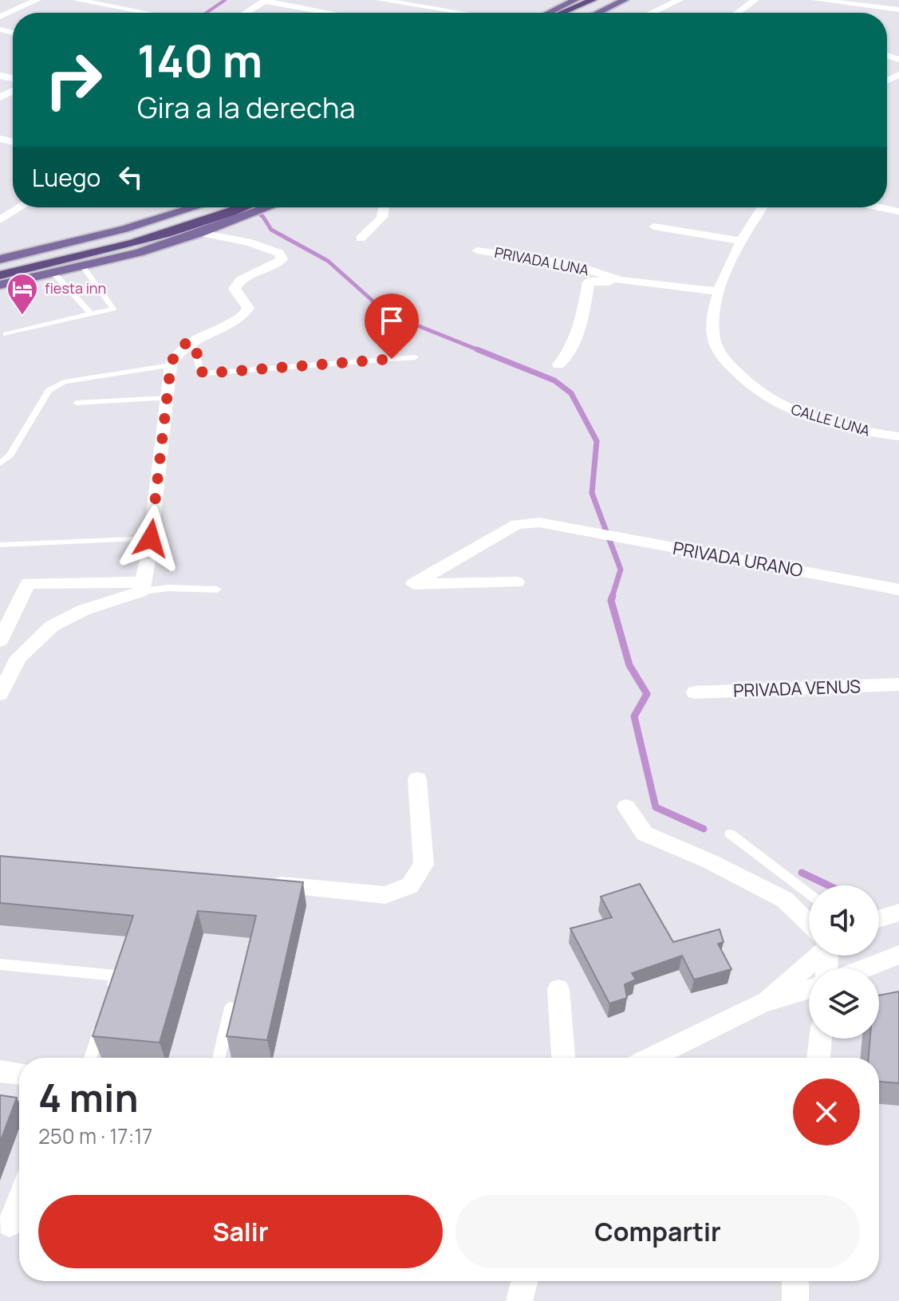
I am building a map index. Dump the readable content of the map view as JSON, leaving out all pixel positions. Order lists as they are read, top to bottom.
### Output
{
  "streets": {
    "street": [
      "PRIVADA LUNA",
      "CALLE LUNA",
      "PRIVADA URANO",
      "PRIVADA VENUS"
    ]
  },
  "crossings": [
    ["PRIVADA LUNA", "CALLE LUNA"]
  ],
  "places": {
    "hotel": ["fiesta inn"]
  },
  "page": {
    "turn": ["140 m", "Gira a la derecha"],
    "then": "Luego",
    "heading": ["4 min", "250 m · 17:17"],
    "buttons": ["Salir", "Compartir"]
  }
}
